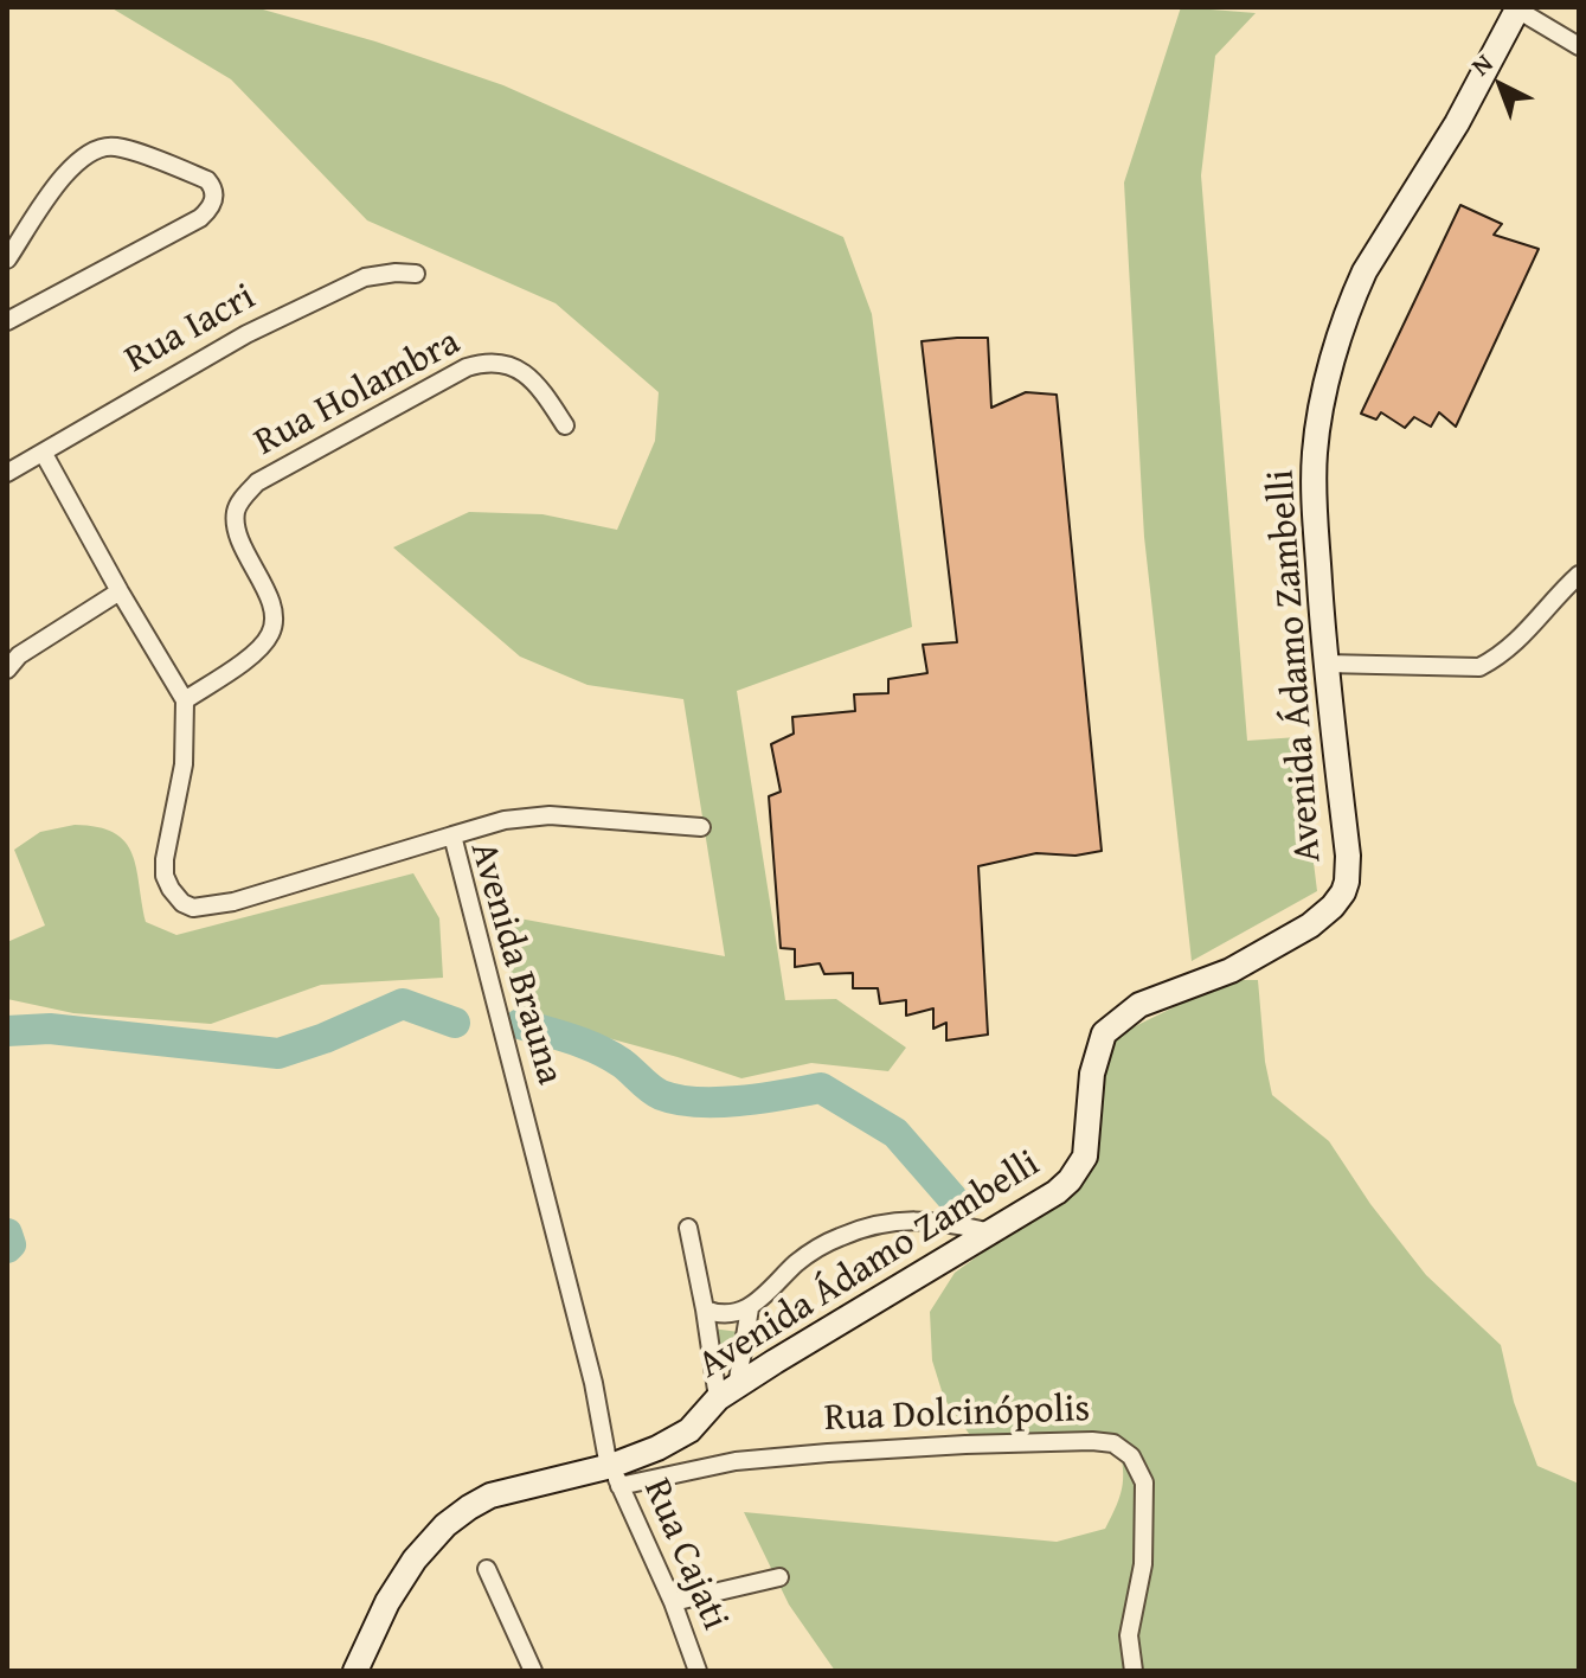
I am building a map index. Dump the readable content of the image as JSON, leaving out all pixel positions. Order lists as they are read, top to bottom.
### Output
{
  "streets": {
    "street": [
      "Rua Iacri",
      "Rua Holambra",
      "Avenida Ádamo Zambelli",
      "Avenida Brauna",
      "Rua Dolcinópolis",
      "Rua Cajati"
    ]
  },
  "crossings": [
    ["Rua Holambra", "Avenida Brauna"],
    ["Avenida Ádamo Zambelli", "Avenida Brauna"],
    ["Avenida Ádamo Zambelli", "Rua Dolcinópolis"],
    ["Avenida Ádamo Zambelli", "Rua Cajati"],
    ["Avenida Brauna", "Rua Dolcinópolis"],
    ["Avenida Brauna", "Rua Cajati"],
    ["Rua Dolcinópolis", "Rua Cajati"]
  ],
  "north": "top left"
}
